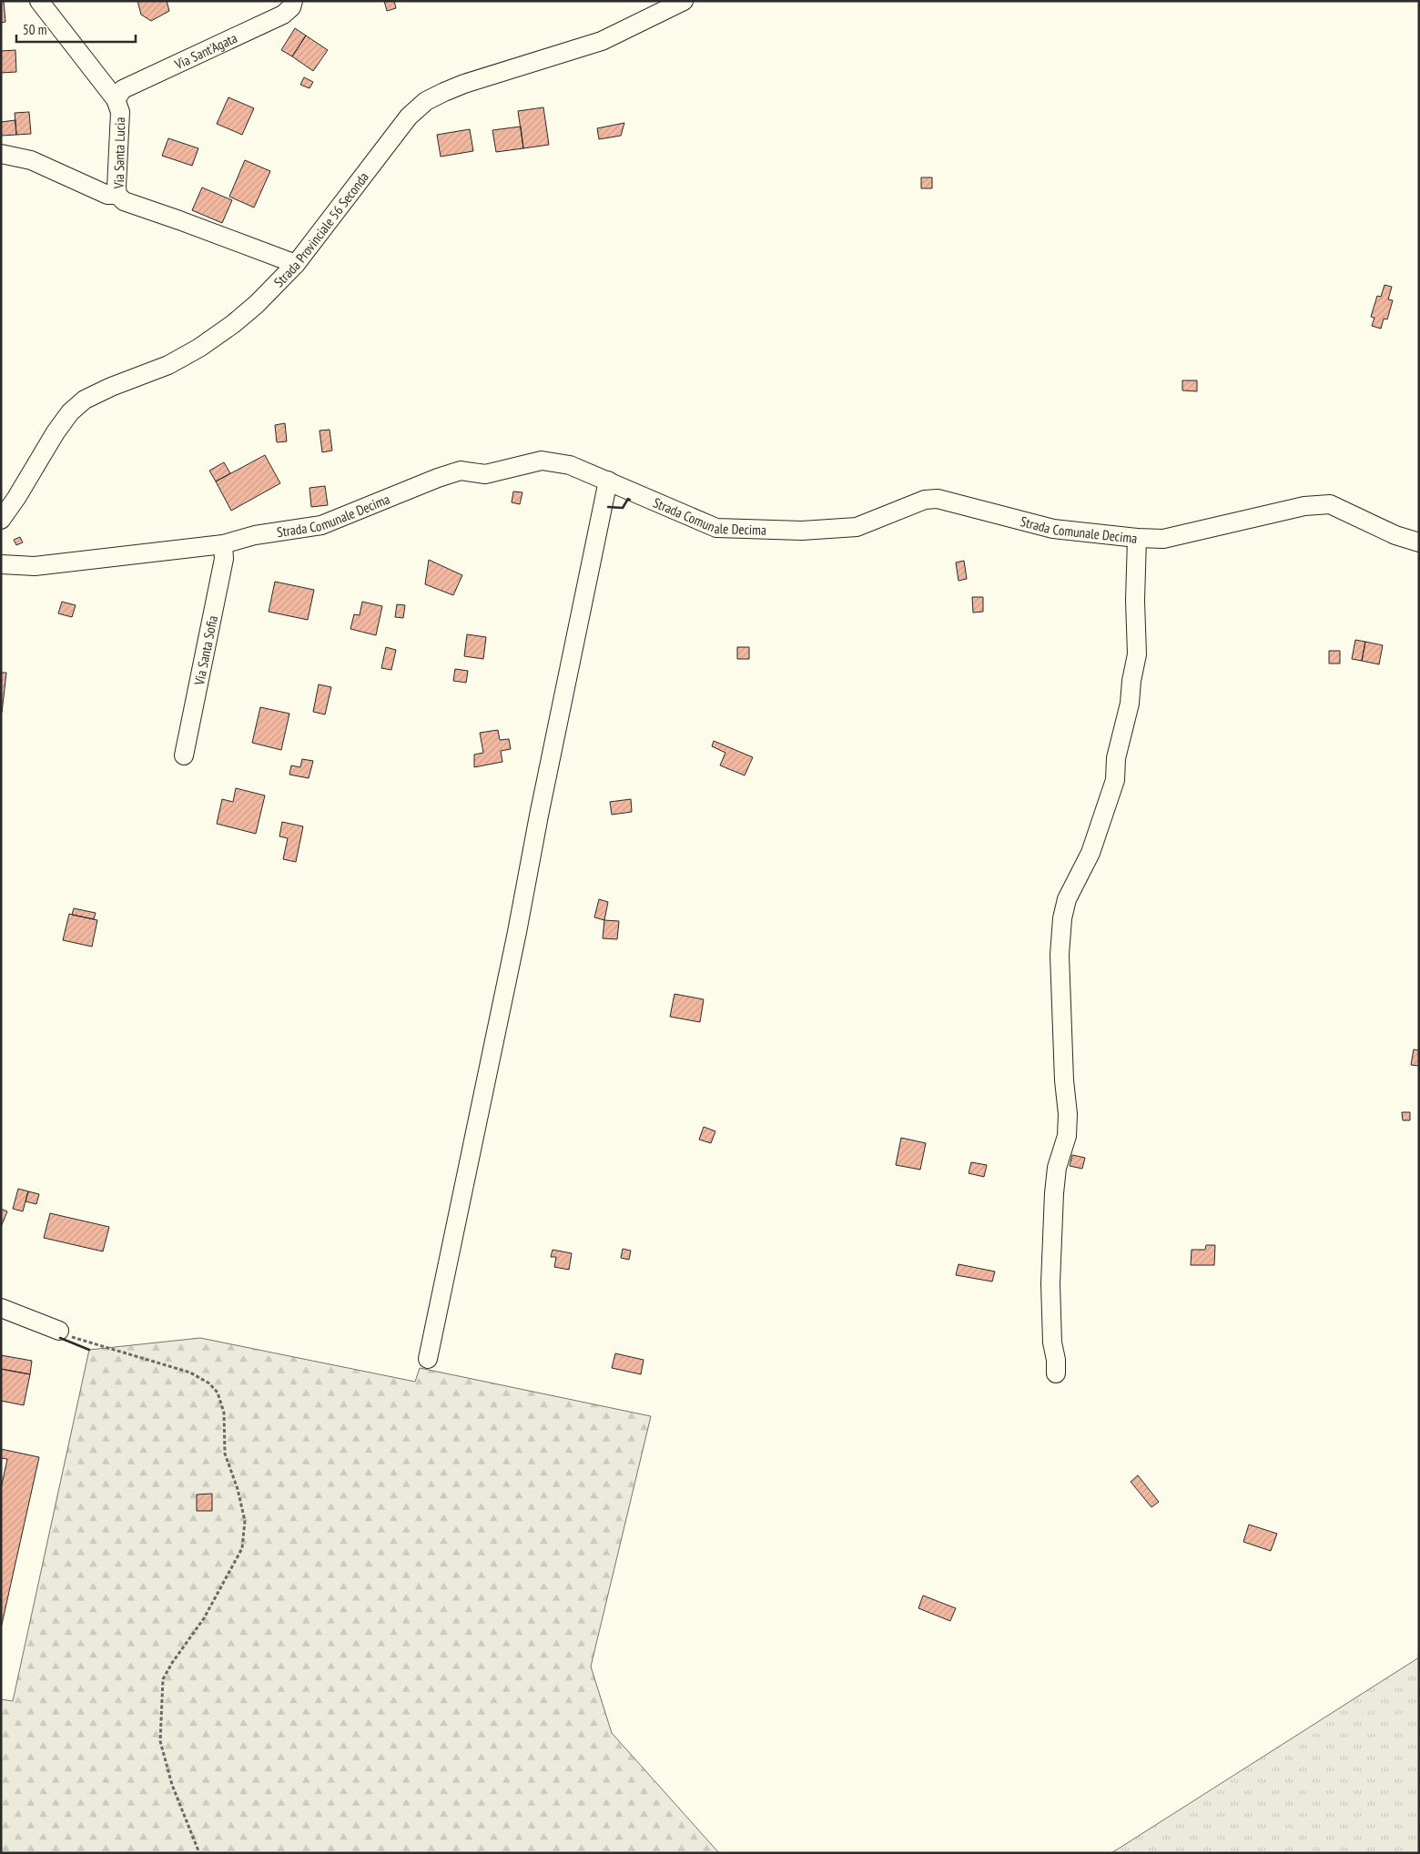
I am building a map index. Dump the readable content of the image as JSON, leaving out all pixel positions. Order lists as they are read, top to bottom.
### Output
{
  "streets": {
    "street": [
      "Via Sant'Agata",
      "Via Santa Lucia",
      "Strada Provinciale 56 Seconda",
      "Strada Comunale Decima",
      "Via Santa Sofia"
    ]
  },
  "crossings": [
    ["Via Sant'Agata", "Via Santa Lucia"],
    ["Via Santa Lucia", "Strada Provinciale 56 Seconda"],
    ["Strada Comunale Decima", "Via Santa Sofia"]
  ],
  "scale_bar": "50 m"
}
